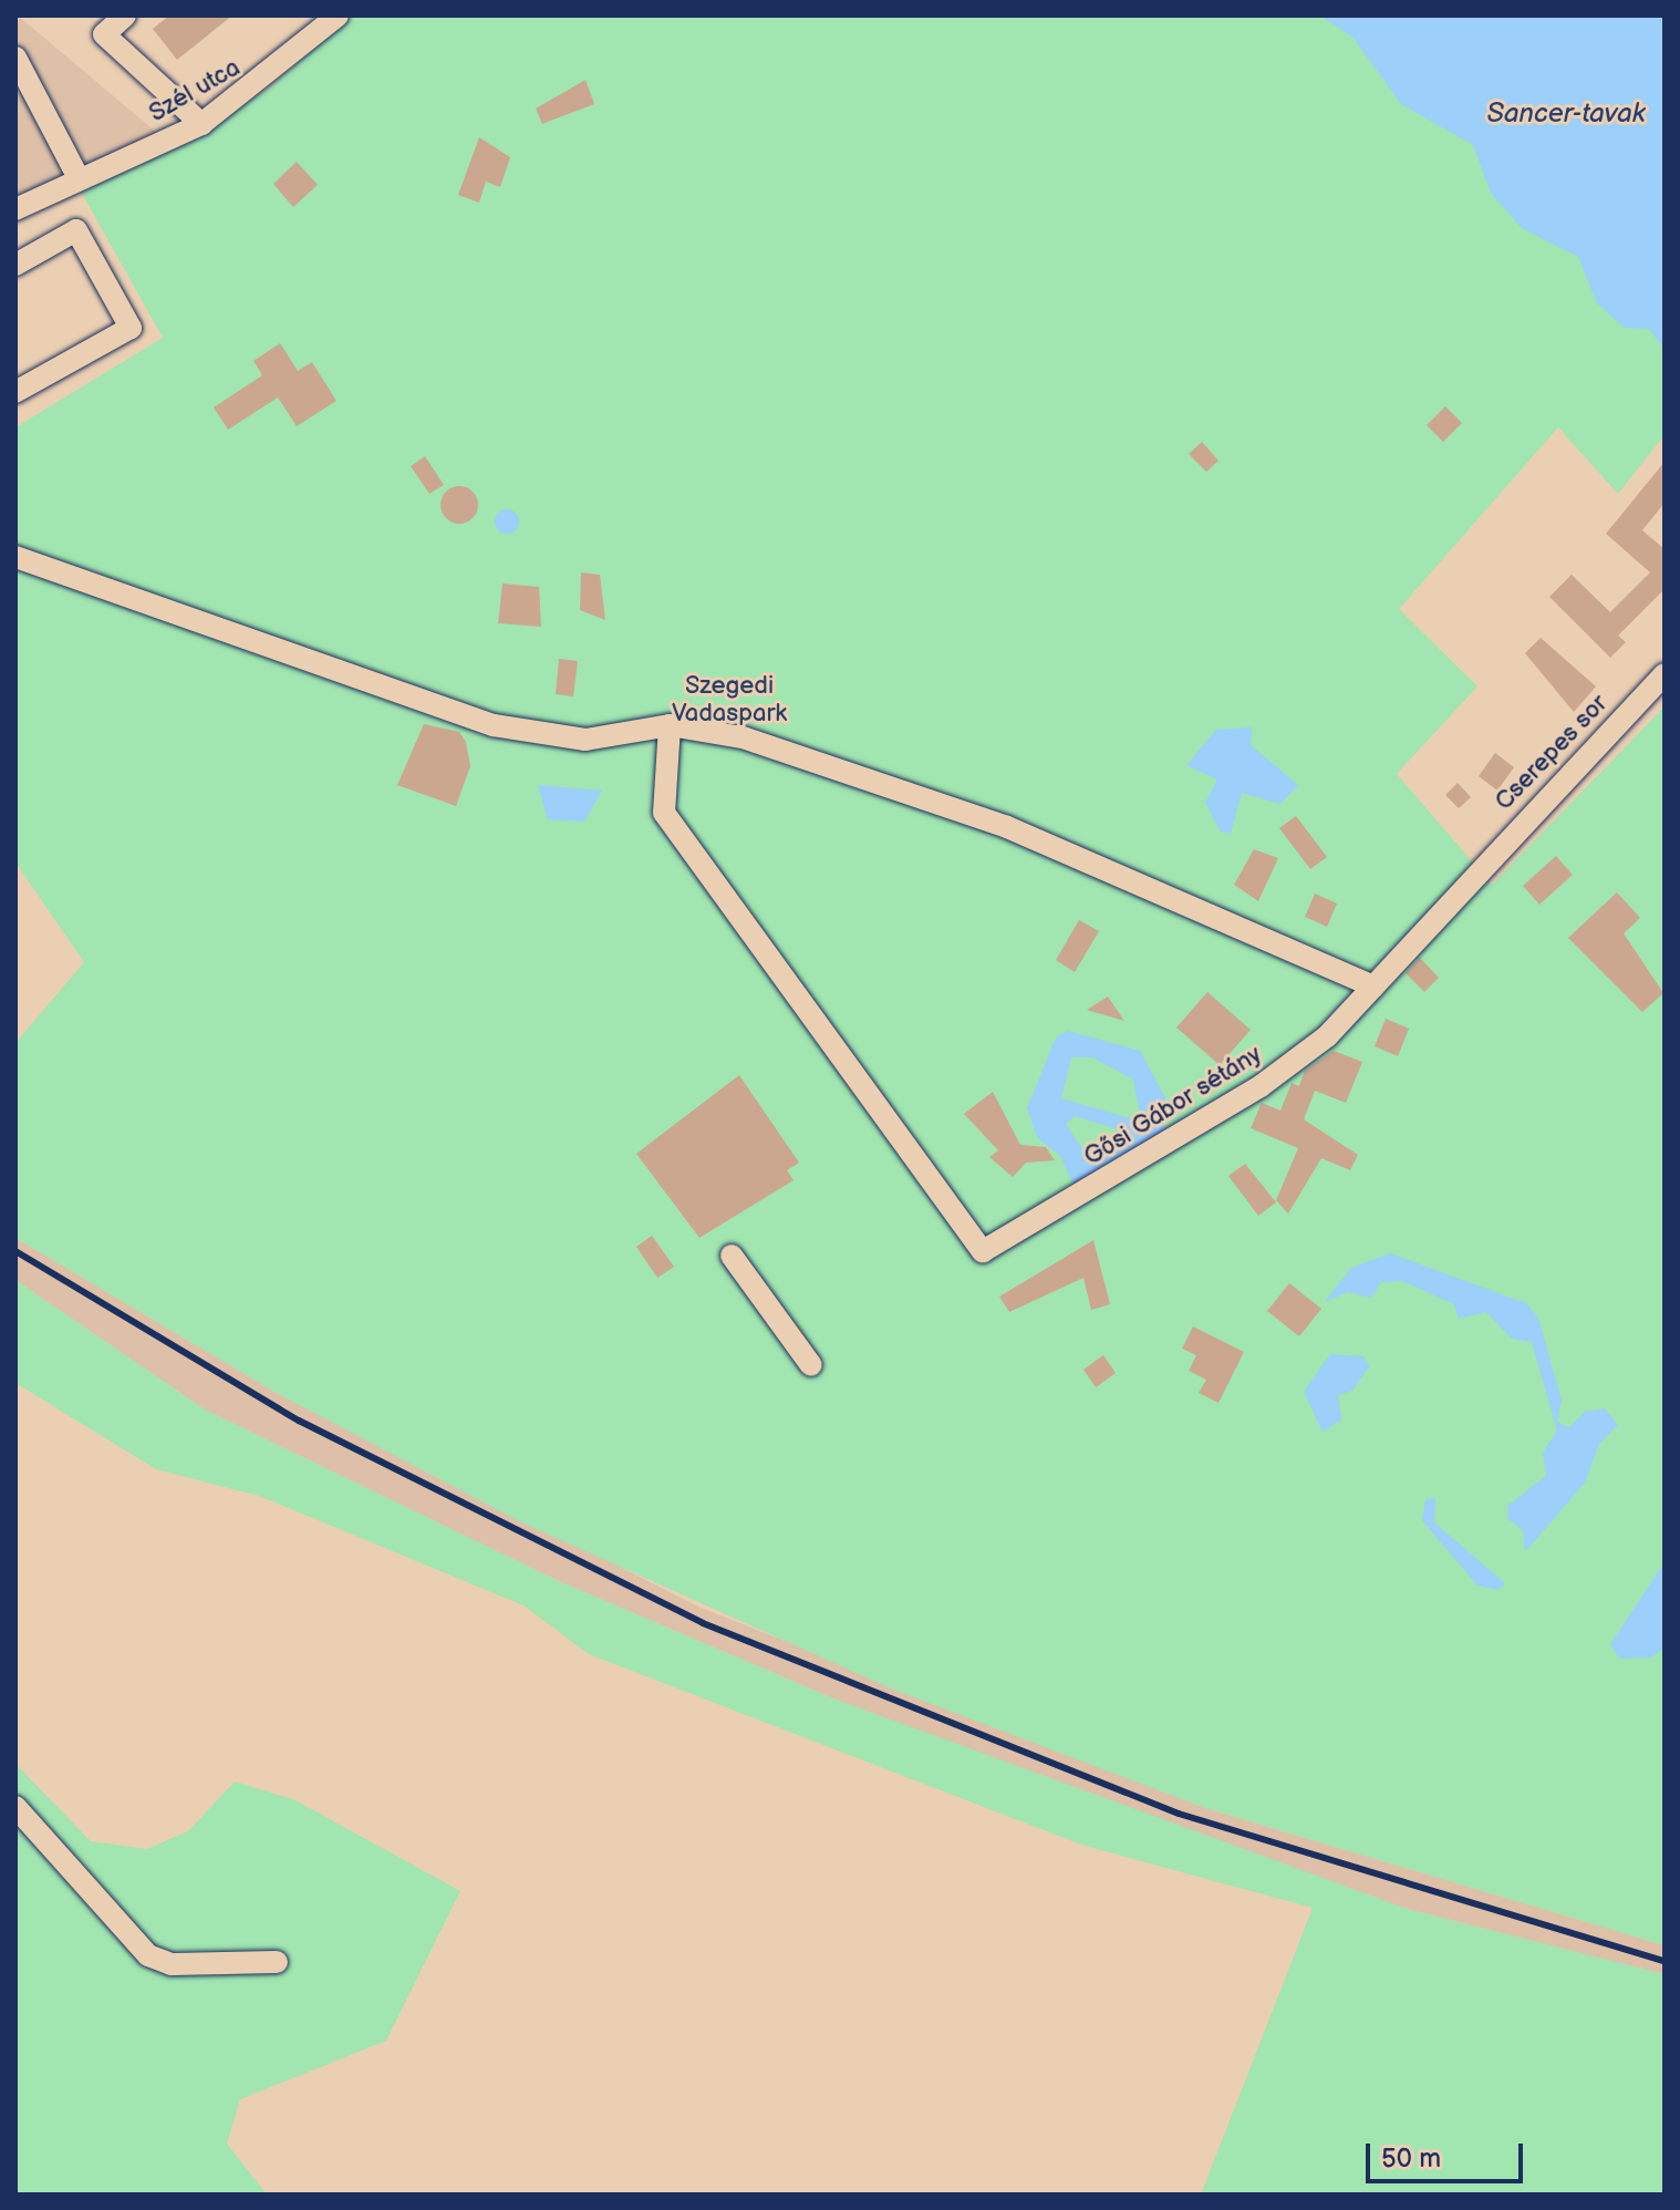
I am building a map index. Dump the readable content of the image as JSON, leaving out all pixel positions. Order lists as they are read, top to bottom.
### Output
{
  "streets": {
    "street": ["Szél utca", "Cserepes sor", "Gősi Gábor sétány"]
  },
  "crossings": [
    ["Cserepes sor", "Gősi Gábor sétány"]
  ],
  "water": ["Sancer-tavak"],
  "parks": ["Szegedi Vadaspark"],
  "scale_bar": "50 m"
}
